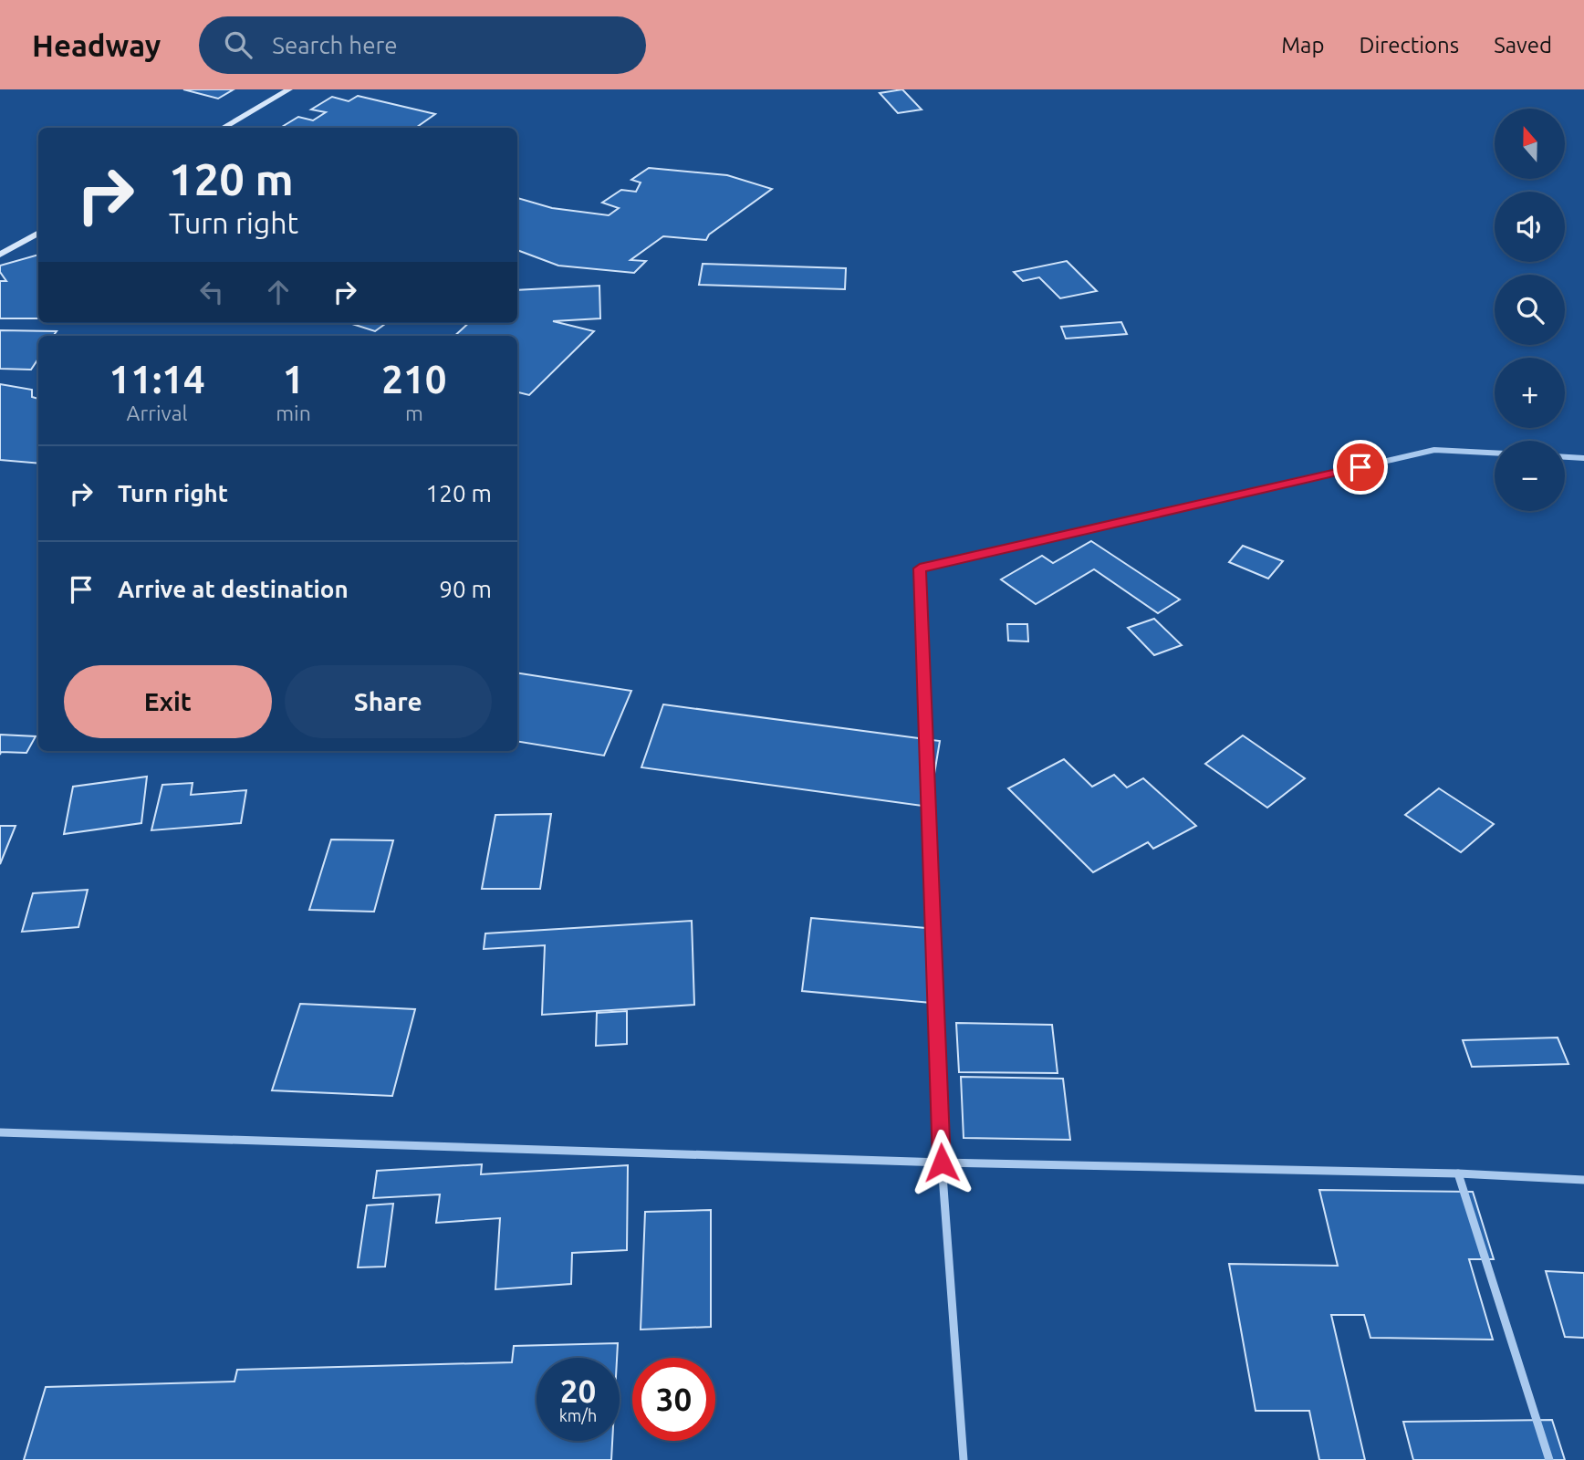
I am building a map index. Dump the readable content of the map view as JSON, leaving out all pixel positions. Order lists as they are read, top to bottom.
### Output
{
  "north": "top",
  "page": {
    "header": "Headway",
    "search": "Search here",
    "nav": ["Map", "Directions", "Saved"],
    "map_buttons": ["+", "−"],
    "turn": ["120 m", "Turn right"],
    "eta": [
      "11:14",
      "Arrival",
      "1",
      "min",
      "210",
      "m"
    ],
    "list": [
      {
        "name": "Turn right",
        "value": "120 m"
      },
      {
        "name": "Arrive at destination",
        "value": "90 m"
      }
    ],
    "buttons": ["Exit", "Share"],
    "speed": "20 km/h",
    "limit": "30"
  }
}
